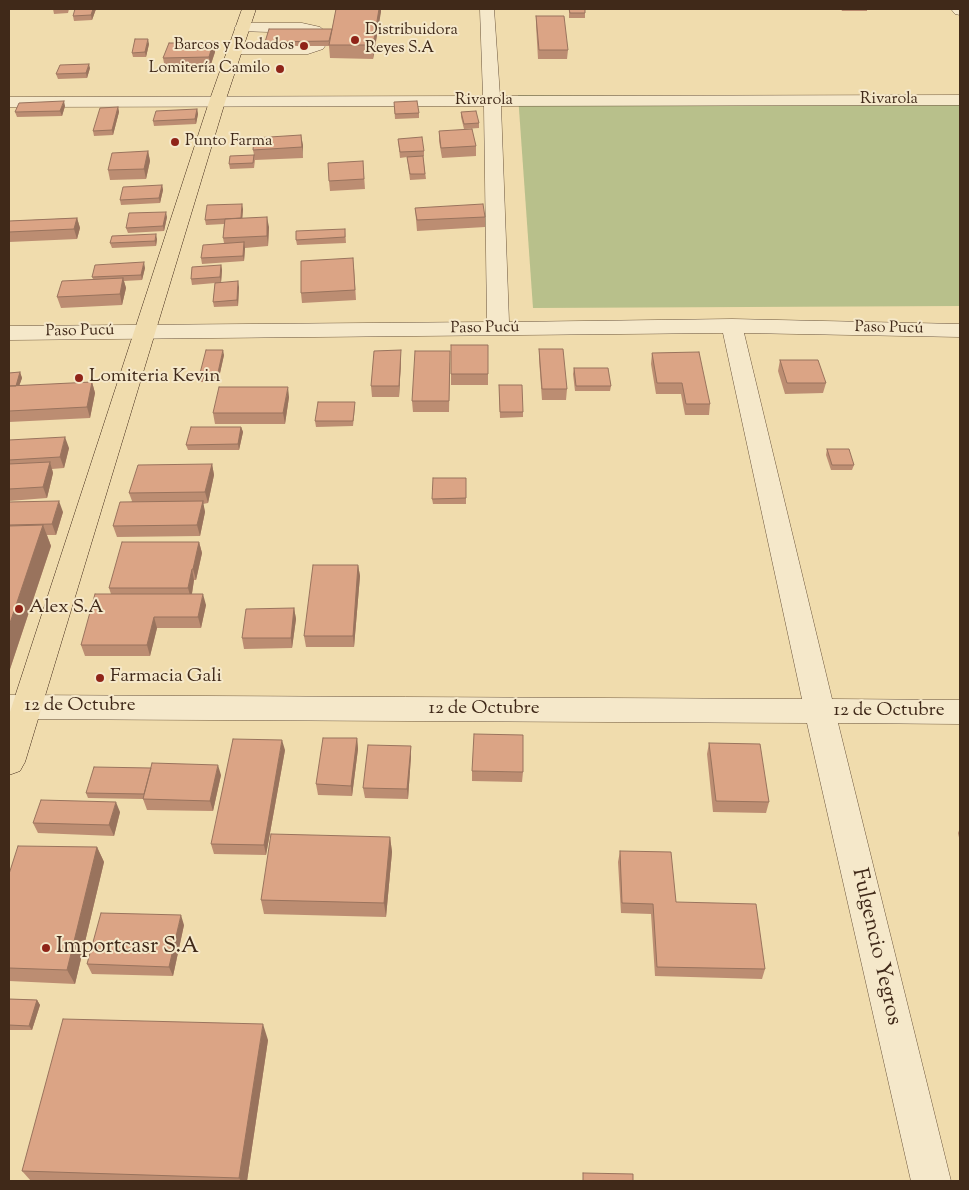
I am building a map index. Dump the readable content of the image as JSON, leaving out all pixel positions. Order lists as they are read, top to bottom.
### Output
{
  "streets": {
    "street": [
      "Rivarola",
      "Paso Pucú",
      "12 de Octubre",
      "Fulgencio Yegros"
    ]
  },
  "crossings": [
    ["Paso Pucú", "Fulgencio Yegros"],
    ["12 de Octubre", "Fulgencio Yegros"]
  ],
  "places": [
    "Distribuidora Reyes S.A",
    "Barcos y Rodados",
    "Lomitería Camilo",
    "Punto Farma",
    "Lomiteria Kevin",
    "Alex S.A",
    "Farmacia Gali",
    "Importcasr S.A"
  ]
}
